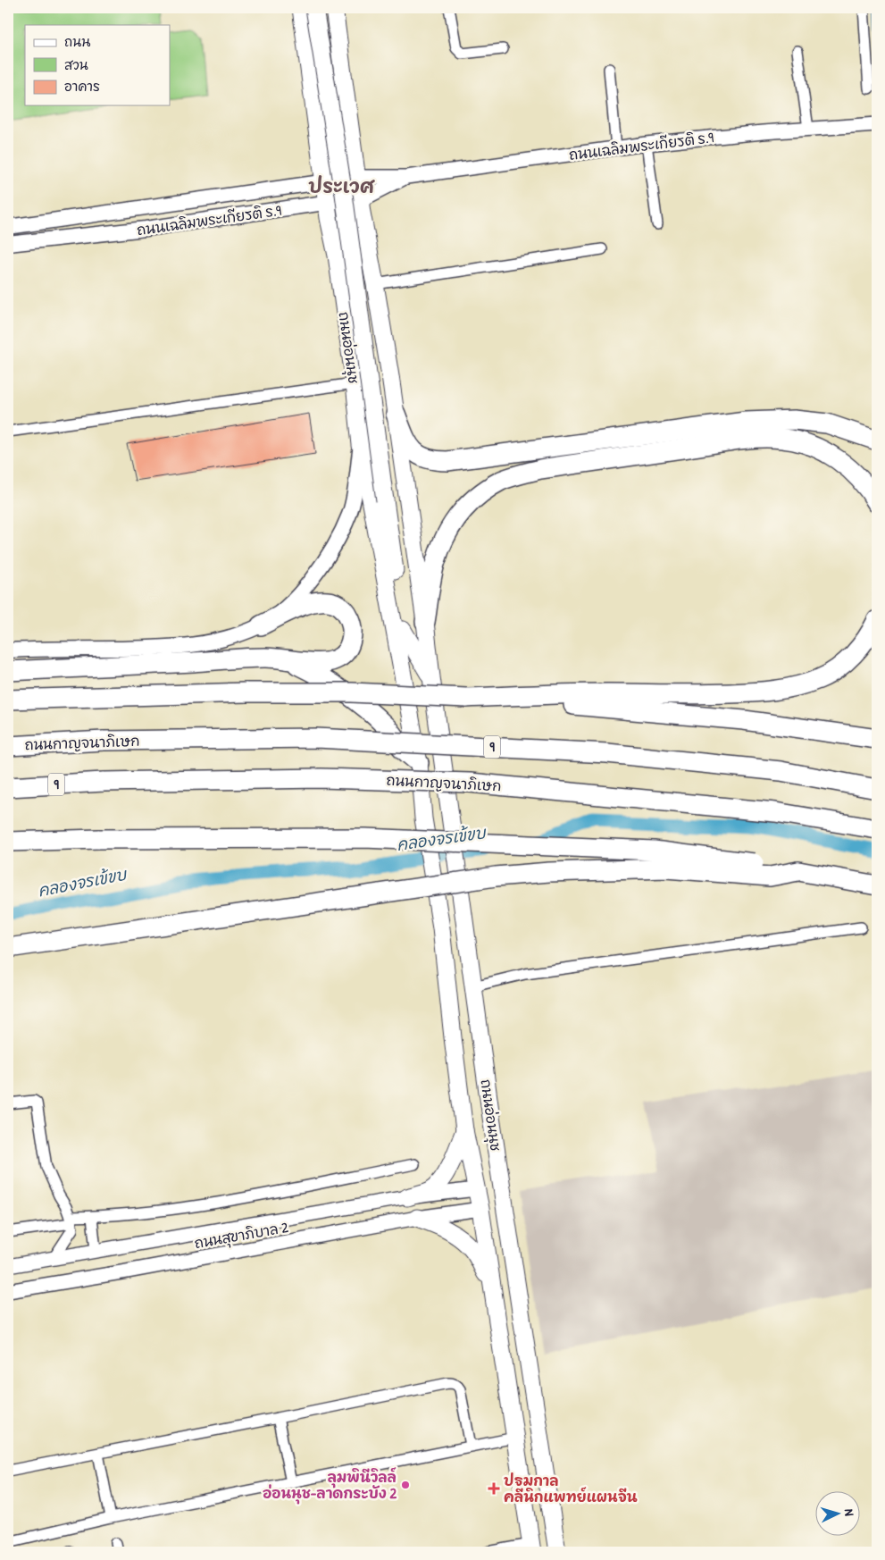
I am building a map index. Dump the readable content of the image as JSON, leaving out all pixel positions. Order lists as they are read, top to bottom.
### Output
{
  "streets": {
    "highway": ["ถนนกาญจนาภิเษก", "9"],
    "main road": ["ถนนเฉลิมพระเกียรติ ร.9", "ถนนอ่อนนุช"],
    "street": ["ถนนสุขาภิบาล 2"]
  },
  "crossings": [
    ["ถนนเฉลิมพระเกียรติ ร.9", "ถนนอ่อนนุช"],
    ["ถนนอ่อนนุช", "ถนนสุขาภิบาล 2"]
  ],
  "districts": ["ประเวศ"],
  "water": ["คลองจรเข้ขบ"],
  "places": {
    "other": ["ลุมพินีวิลล์ อ่อนนุช-ลาดกระบัง 2"],
    "health": ["ปฐมกาล คลีนิกแพทย์แผนจีน"]
  },
  "legend": ["ถนน", "สวน", "อาคาร"],
  "north": "right"
}
